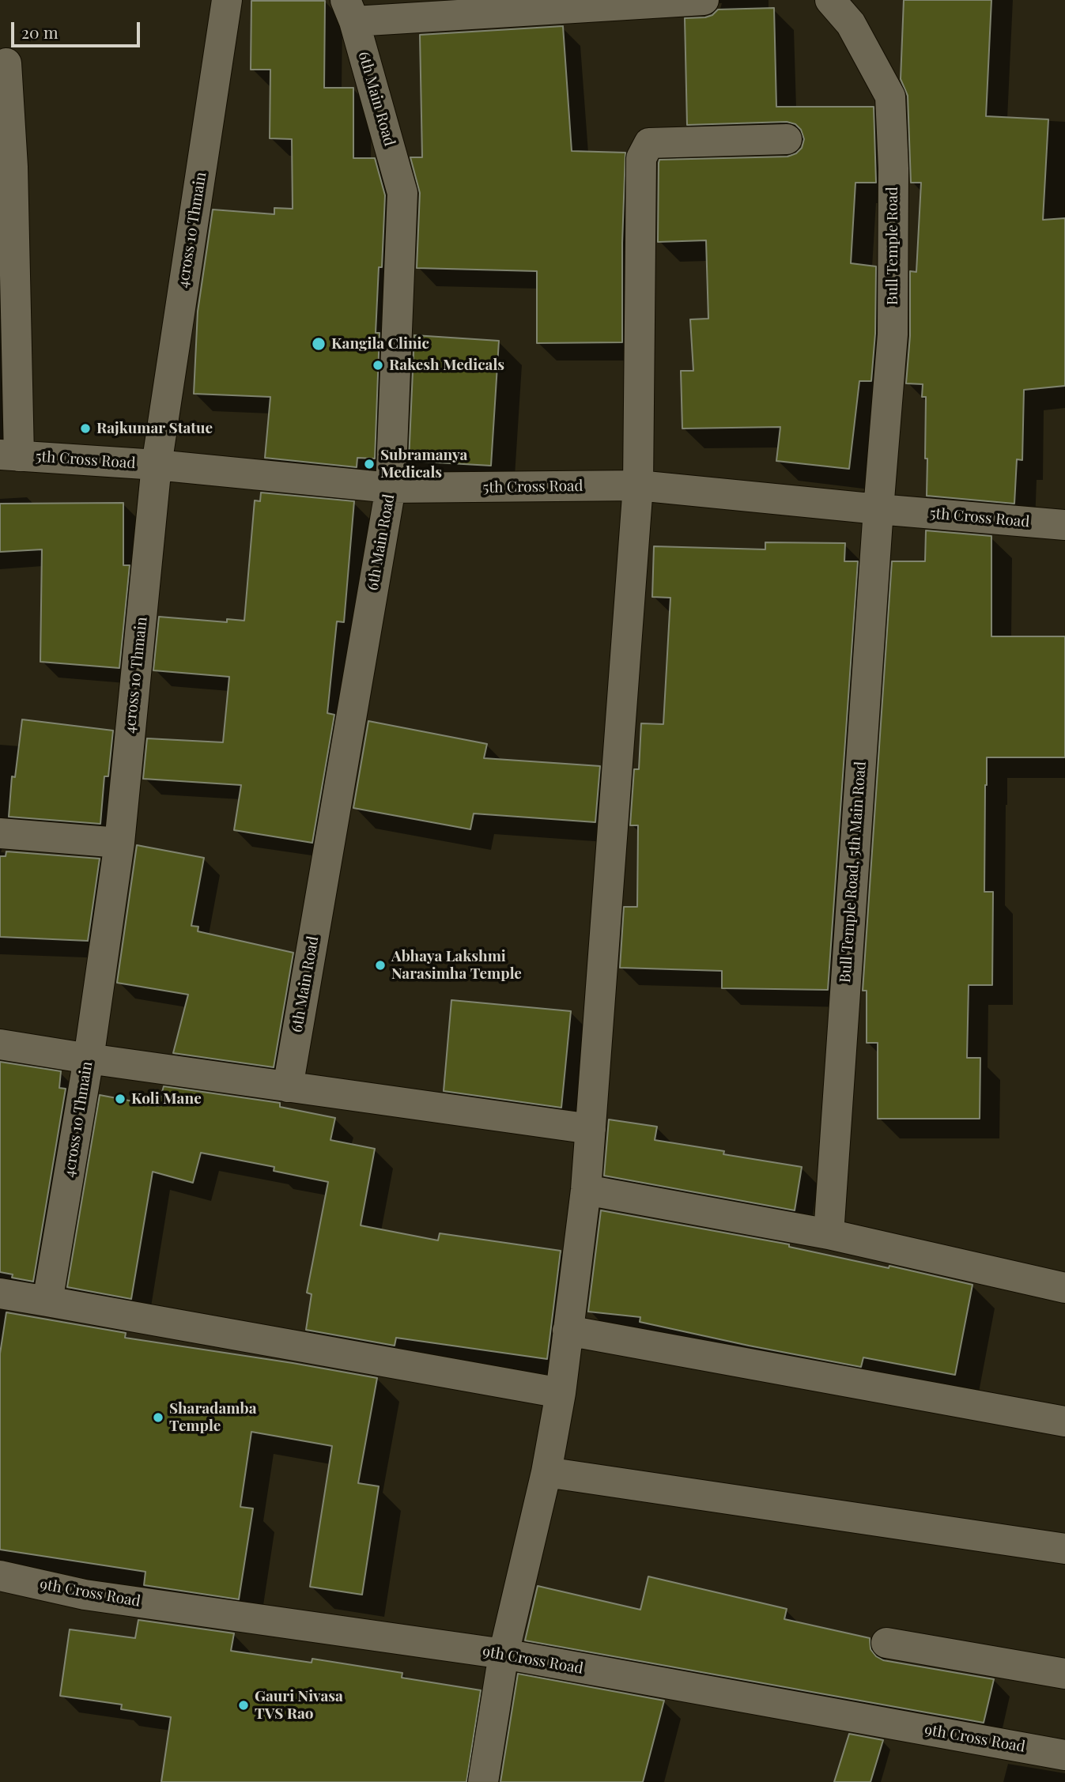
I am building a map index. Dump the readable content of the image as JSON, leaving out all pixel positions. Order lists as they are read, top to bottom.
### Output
{
  "streets": {
    "street": [
      "6th Main Road",
      "4cross 10 Thmain",
      "Bull Temple Road",
      "5th Cross Road",
      "Bull Temple Road, 5th Main Road",
      "9th Cross Road"
    ]
  },
  "crossings": [
    ["6th Main Road", "5th Cross Road"],
    ["4cross 10 Thmain", "5th Cross Road"],
    ["Bull Temple Road", "5th Cross Road"],
    ["Bull Temple Road", "Bull Temple Road, 5th Main Road"],
    ["5th Cross Road", "Bull Temple Road, 5th Main Road"]
  ],
  "places": [
    "Kangila Clinic",
    "Rakesh Medicals",
    "Rajkumar Statue",
    "Subramanya Medicals",
    "Abhaya Lakshmi Narasimha Temple",
    "Koli Mane",
    "Sharadamba Temple",
    "Gauri Nivasa TVS Rao"
  ],
  "scale_bar": "20 m"
}
